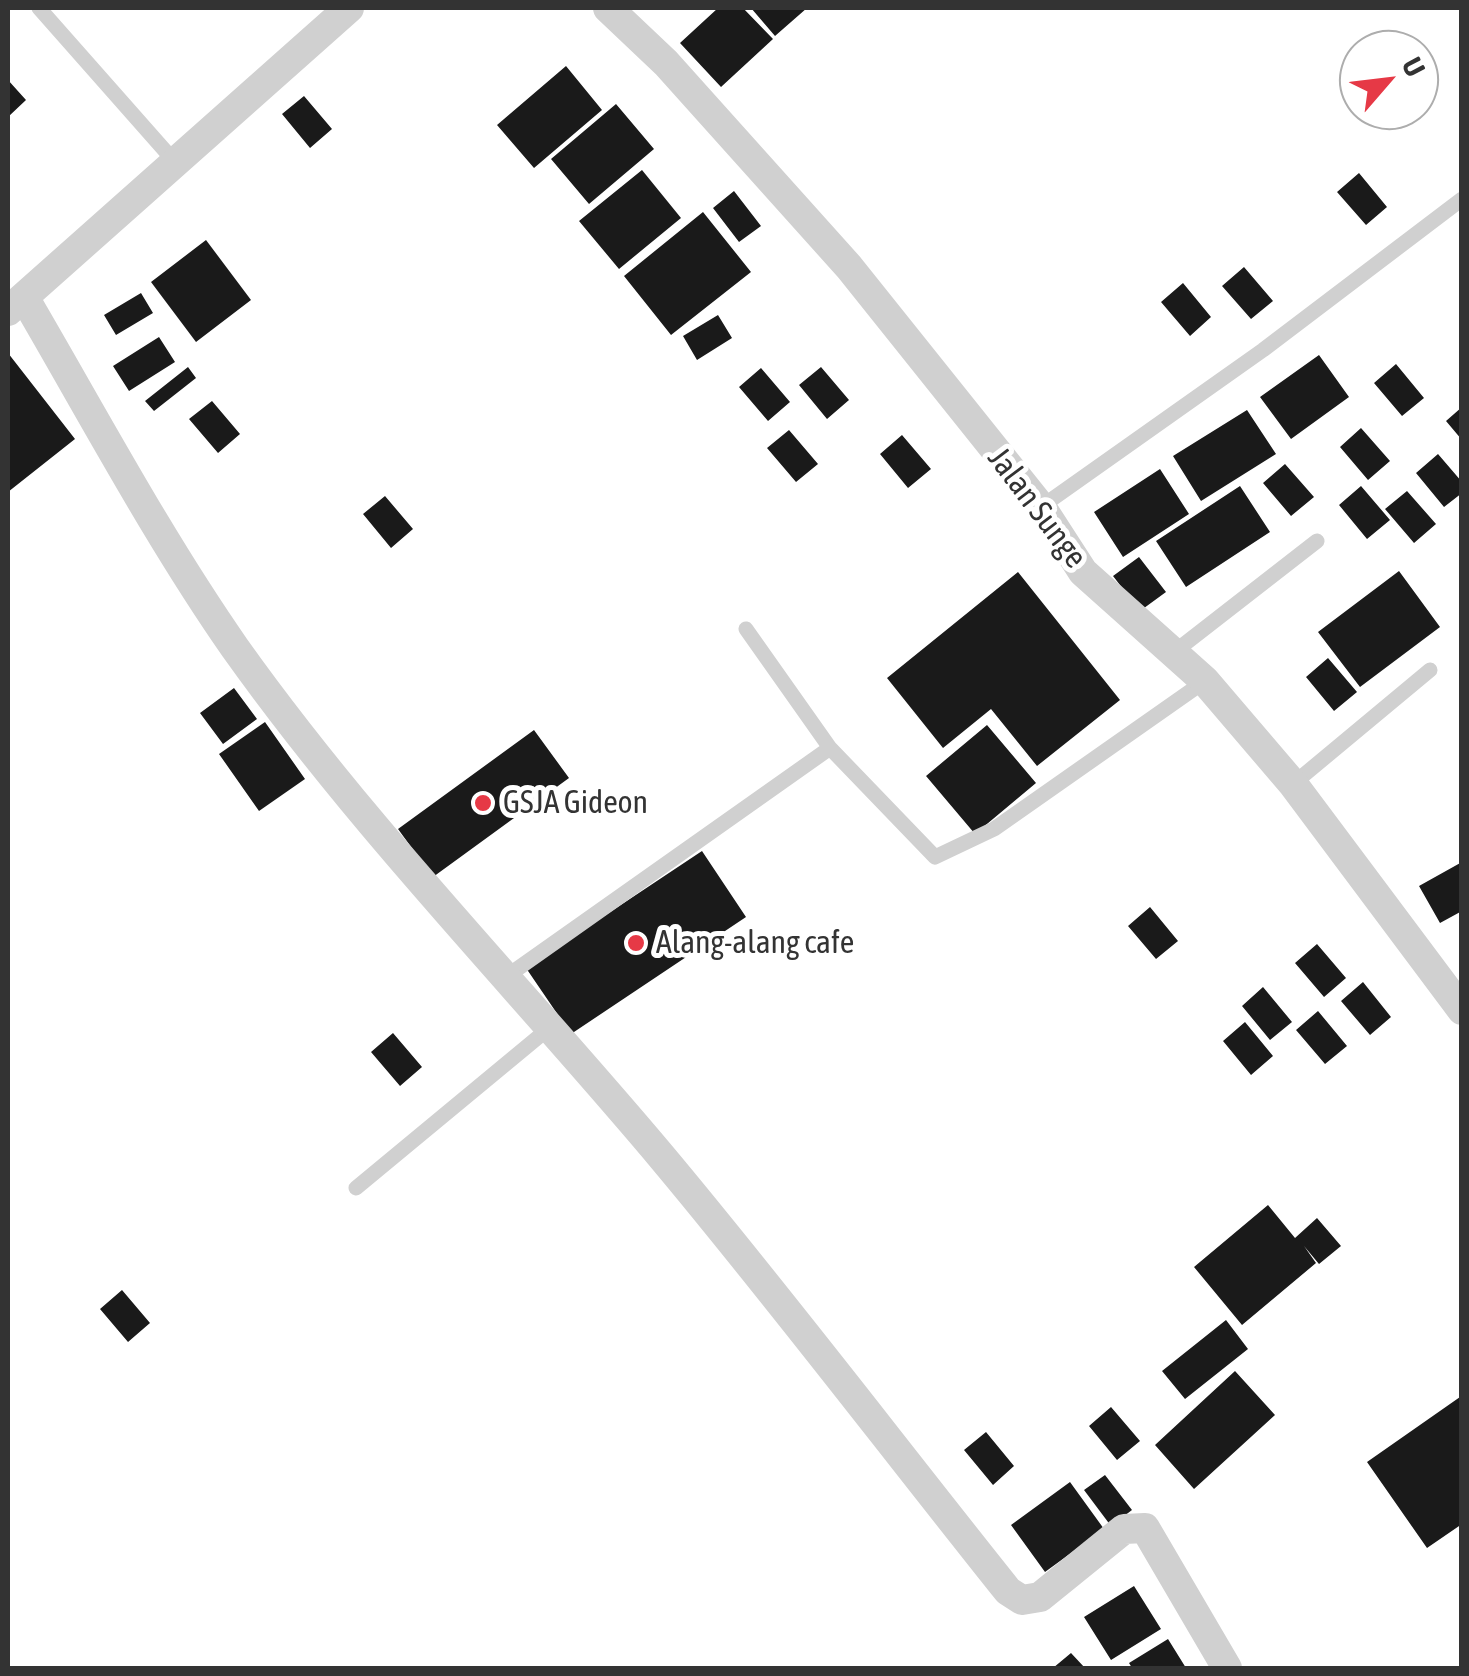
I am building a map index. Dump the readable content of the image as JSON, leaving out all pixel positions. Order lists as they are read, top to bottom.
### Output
{
  "streets": {
    "street": ["Jalan Sunge"]
  },
  "places": ["GSJA Gideon", "Alang-alang cafe"],
  "north": "top right"
}
